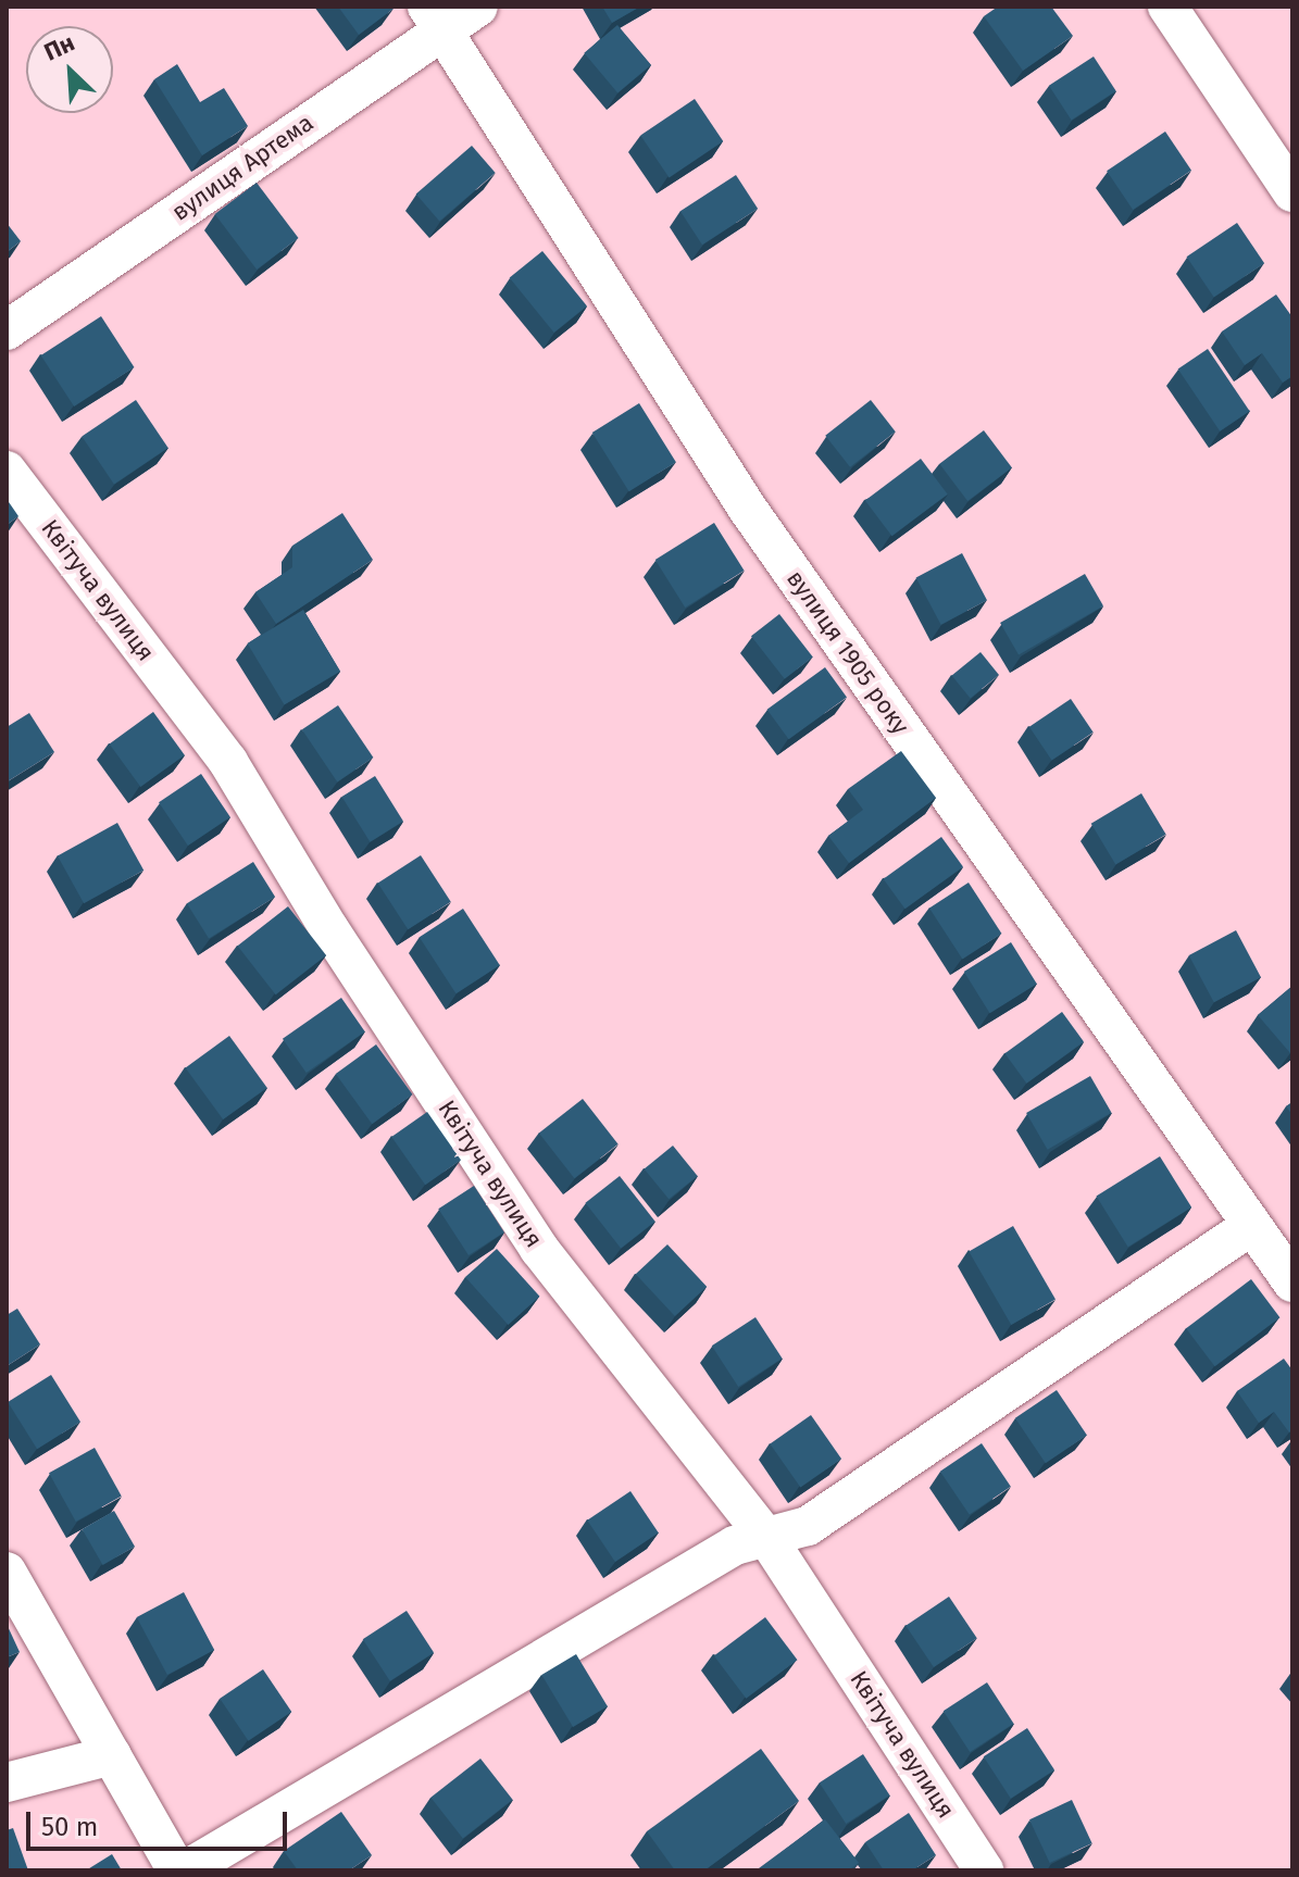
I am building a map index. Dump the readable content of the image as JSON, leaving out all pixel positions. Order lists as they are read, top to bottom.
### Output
{
  "streets": {
    "street": ["вулиця Артема", "Квітуча вулиця", "вулиця 1905 року"]
  },
  "crossings": [
    ["вулиця Артема", "вулиця 1905 року"]
  ],
  "scale_bar": "50 m",
  "north": "top left"
}
